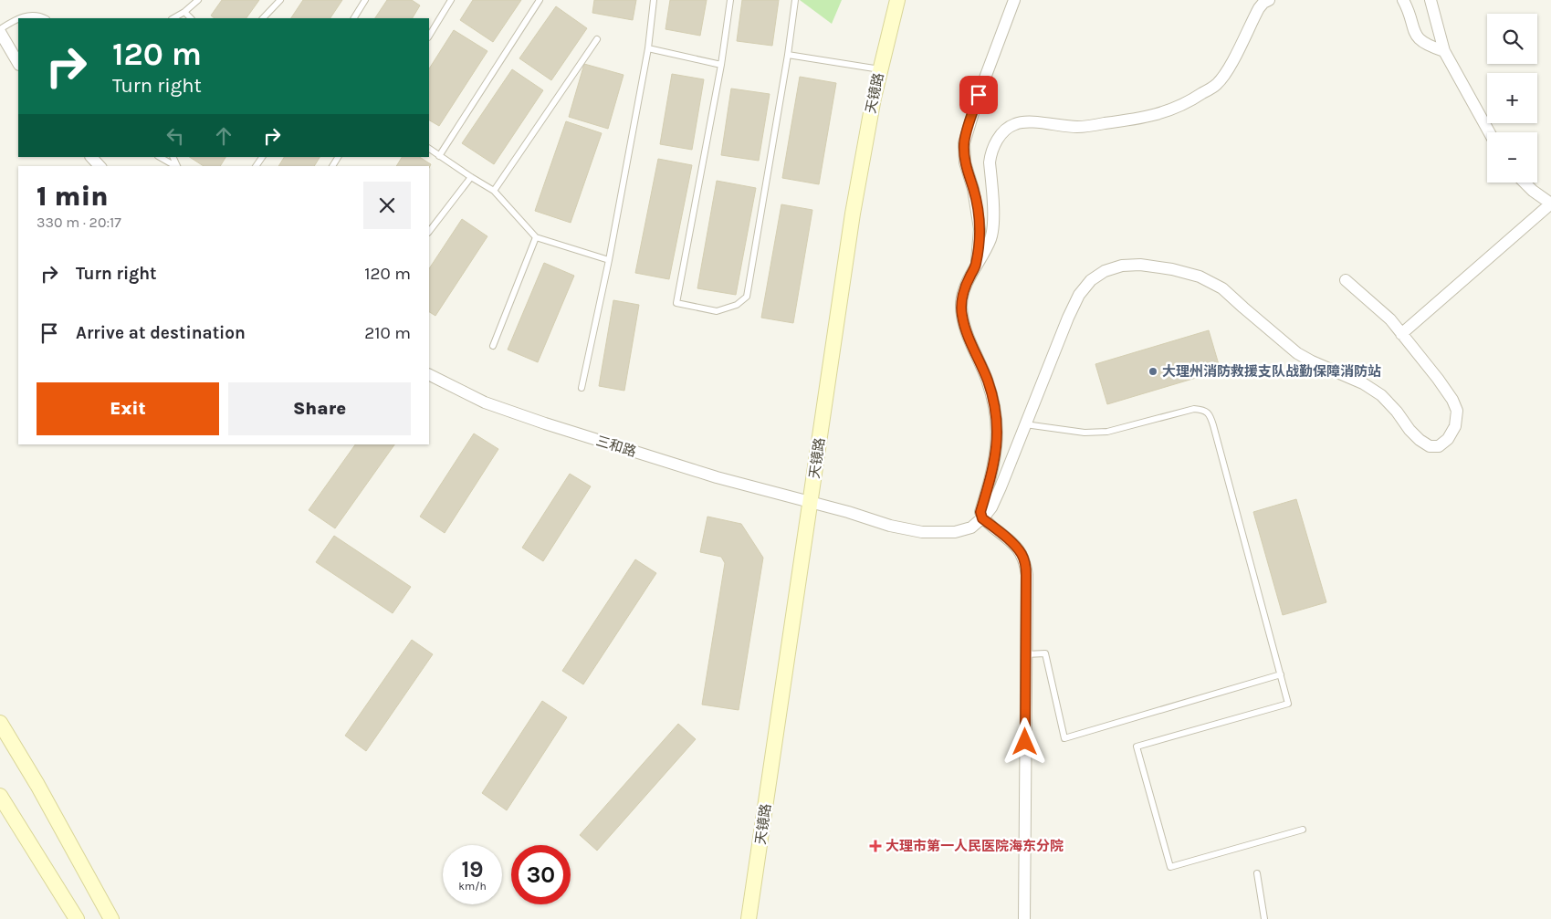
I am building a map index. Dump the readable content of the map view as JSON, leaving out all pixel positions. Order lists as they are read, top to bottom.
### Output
{
  "streets": {
    "street": ["天镜路", "三和路"]
  },
  "crossings": [
    ["天镜路", "三和路"]
  ],
  "places": {
    "other": ["大理州消防救援支队战勤保障消防站"],
    "health": ["大理市第一人民医院海东分院"]
  },
  "page": {
    "map_buttons": ["+", "−"],
    "turn": ["120 m", "Turn right"],
    "heading": ["1 min", "330 m · 20:17"],
    "list": [
      {
        "name": "Turn right",
        "value": "120 m"
      },
      {
        "name": "Arrive at destination",
        "value": "210 m"
      }
    ],
    "buttons": ["Exit", "Share"],
    "speed": "19 km/h",
    "limit": "30"
  }
}
